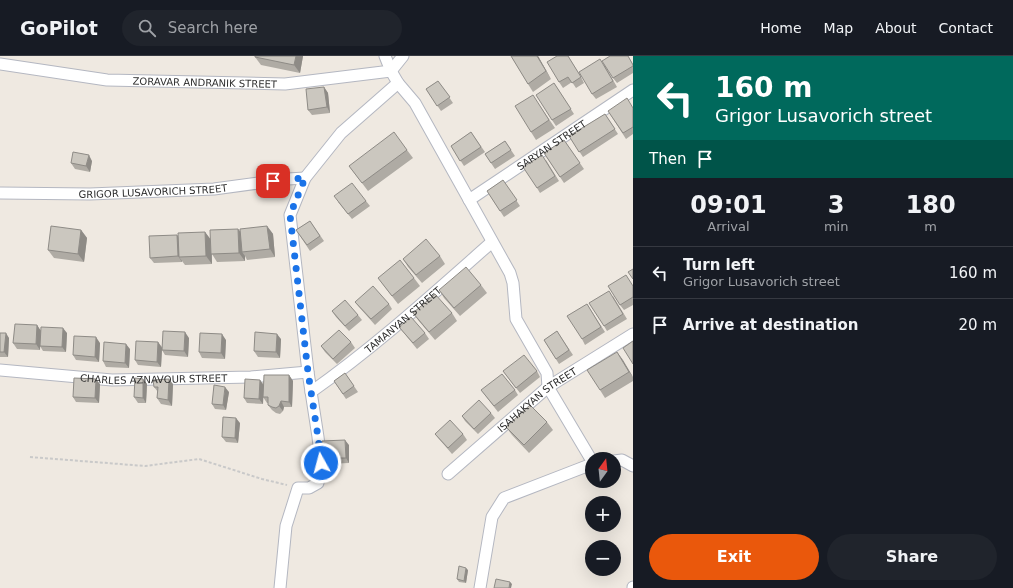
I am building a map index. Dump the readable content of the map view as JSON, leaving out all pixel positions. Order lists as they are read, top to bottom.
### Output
{
  "streets": {
    "street": [
      "ZORAVAR ANDRANIK STREET",
      "SARYAN STREET",
      "GRIGOR LUSAVORICH STREET",
      "TAMANYAN STREET",
      "CHARLES AZNAVOUR STREET",
      "ISAHAKYAN STREET"
    ]
  },
  "north": "top",
  "page": {
    "header": "GoPilot",
    "search": "Search here",
    "nav": [
      "Home",
      "Map",
      "About",
      "Contact"
    ],
    "turn": ["160 m", "Grigor Lusavorich street"],
    "then": "Then",
    "eta": [
      "09:01",
      "Arrival",
      "3",
      "min",
      "180",
      "m"
    ],
    "list": [
      {
        "name": "Turn left",
        "note": "Grigor Lusavorich street",
        "value": "160 m"
      },
      {
        "name": "Arrive at destination",
        "value": "20 m"
      }
    ],
    "map_buttons": ["+", "−"],
    "buttons": ["Exit", "Share"]
  }
}
